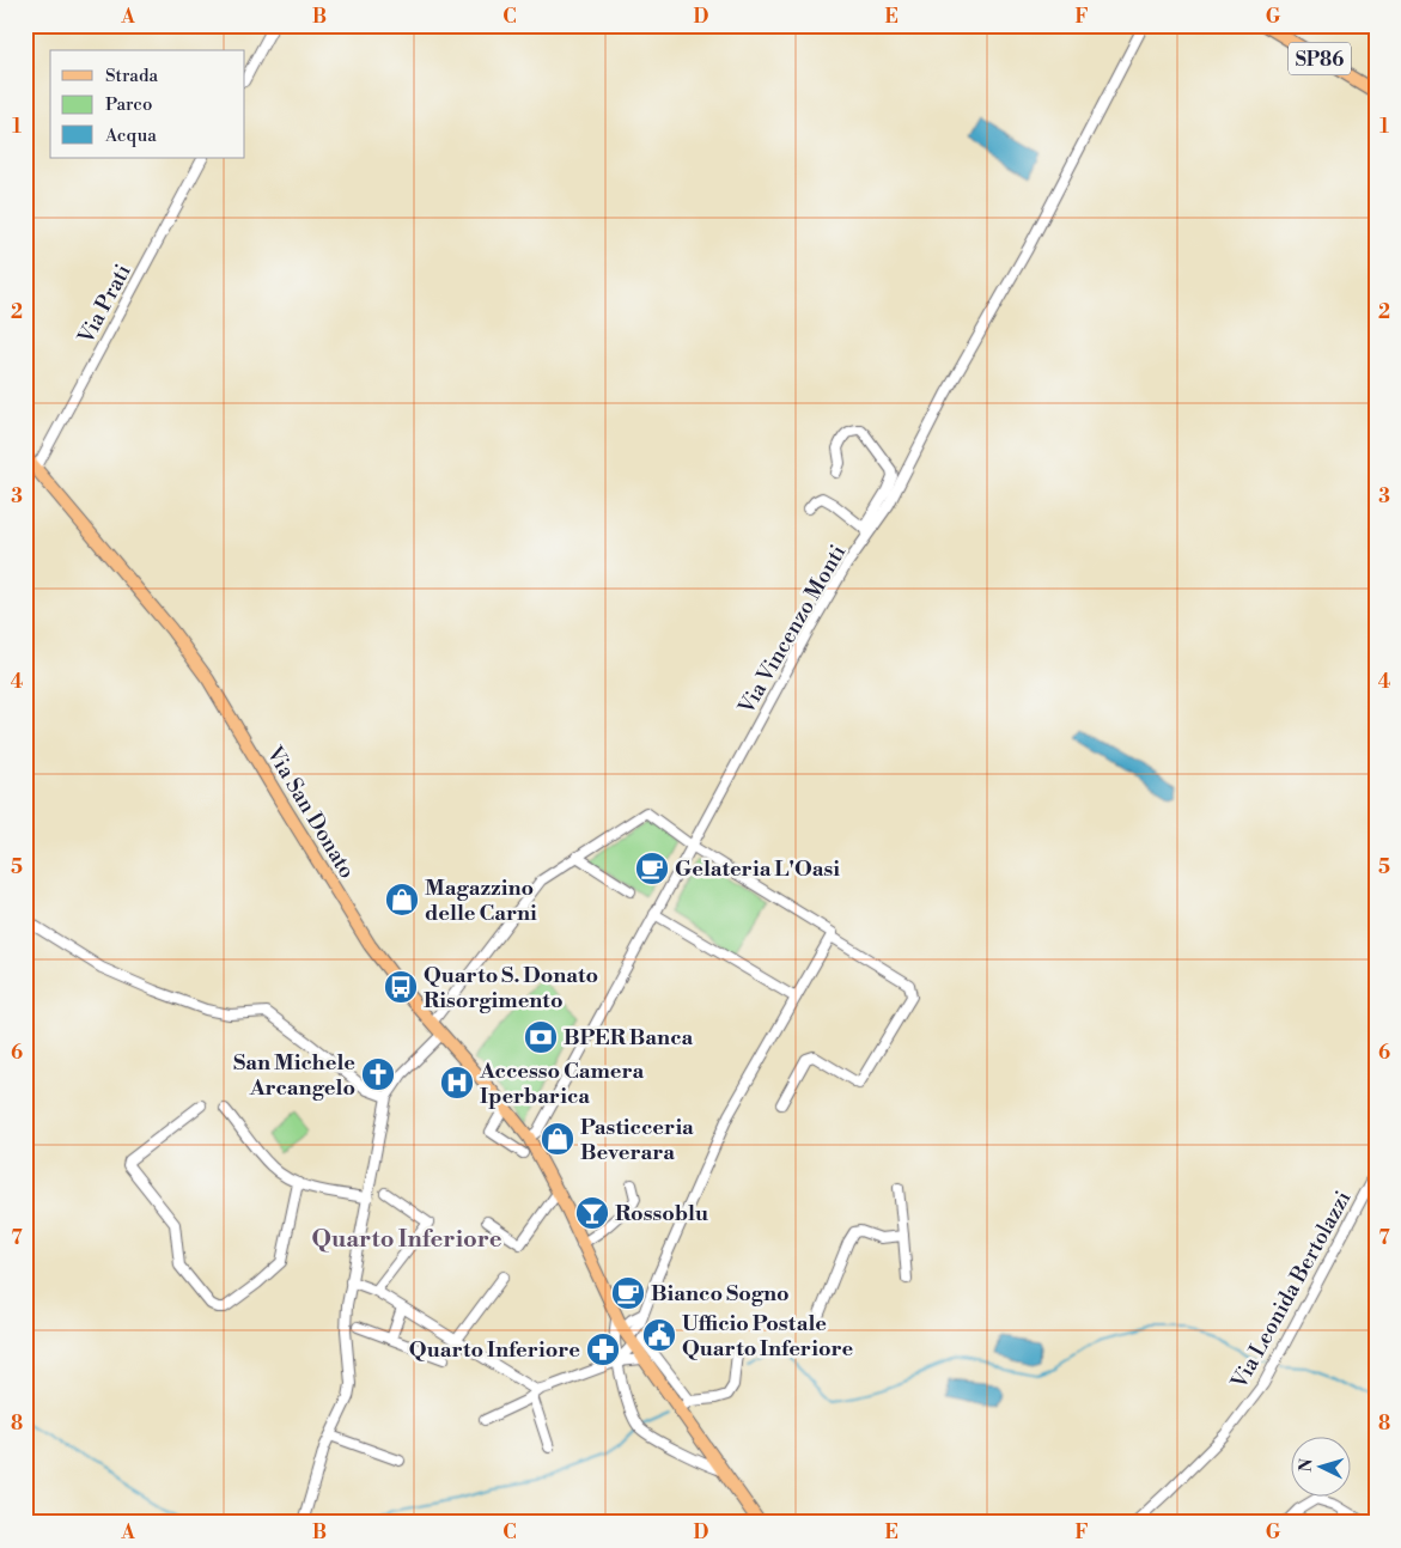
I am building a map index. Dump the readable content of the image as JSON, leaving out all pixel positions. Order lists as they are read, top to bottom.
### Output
{
  "streets": {
    "main road": ["SP86", "Via San Donato"],
    "street": ["Via Prati", "Via Vincenzo Monti", "Via Leonida Bertolazzi"]
  },
  "crossings": [
    ["Via Prati", "Via San Donato"],
    ["Via Vincenzo Monti", "Via San Donato"]
  ],
  "districts": ["Quarto Inferiore"],
  "places": {
    "cafe": ["Gelateria L'Oasi", "Bianco Sogno"],
    "shop": ["Magazzino delle Carni", "Pasticceria Beverara"],
    "bus stop": ["Quarto S. Donato Risorgimento"],
    "bank": ["BPER Banca"],
    "church": ["San Michele Arcangelo"],
    "hospital": ["Accesso Camera Iperbarica"],
    "bar": ["Rossoblu"],
    "public building": ["Ufficio Postale Quarto Inferiore"],
    "pharmacy": ["Quarto Inferiore"]
  },
  "legend": ["Strada", "Parco", "Acqua"],
  "north": "left",
  "grid": {
    "columns": [
      "A",
      "B",
      "C",
      "D",
      "E",
      "F",
      "G"
    ],
    "rows": [
      "1",
      "2",
      "3",
      "4",
      "5",
      "6",
      "7",
      "8"
    ]
  }
}
